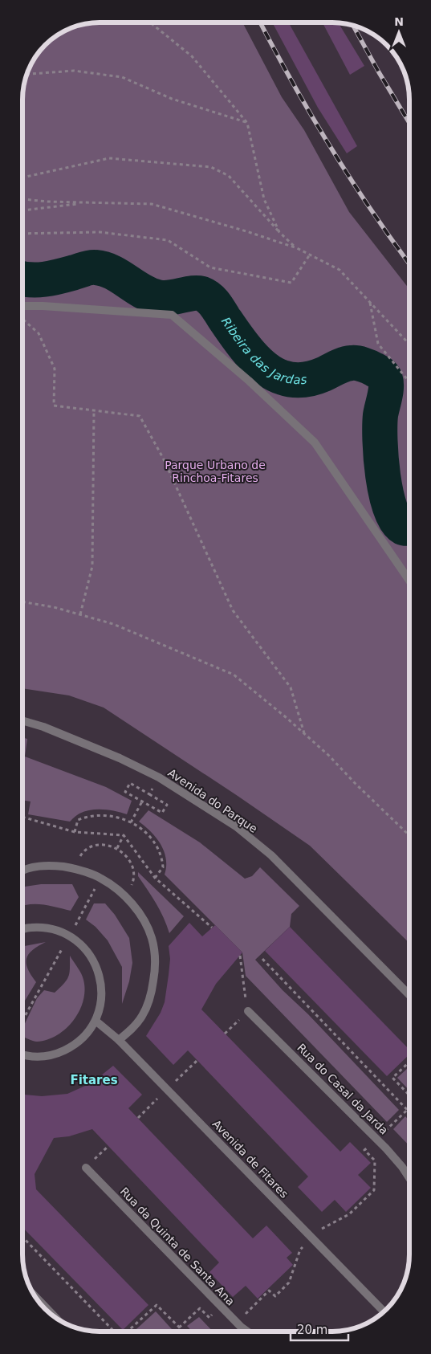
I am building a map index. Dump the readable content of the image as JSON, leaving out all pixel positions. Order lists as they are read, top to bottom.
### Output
{
  "streets": {
    "street": [
      "Avenida do Parque",
      "Rua do Casal da Jarda",
      "Avenida de Fitares",
      "Rua da Quinta de Santa Ana"
    ]
  },
  "districts": ["Fitares"],
  "water": ["Ribeira das Jardas"],
  "parks": ["Parque Urbano de Rinchoa-Fitares"],
  "scale_bar": "20 m",
  "north": "top"
}
